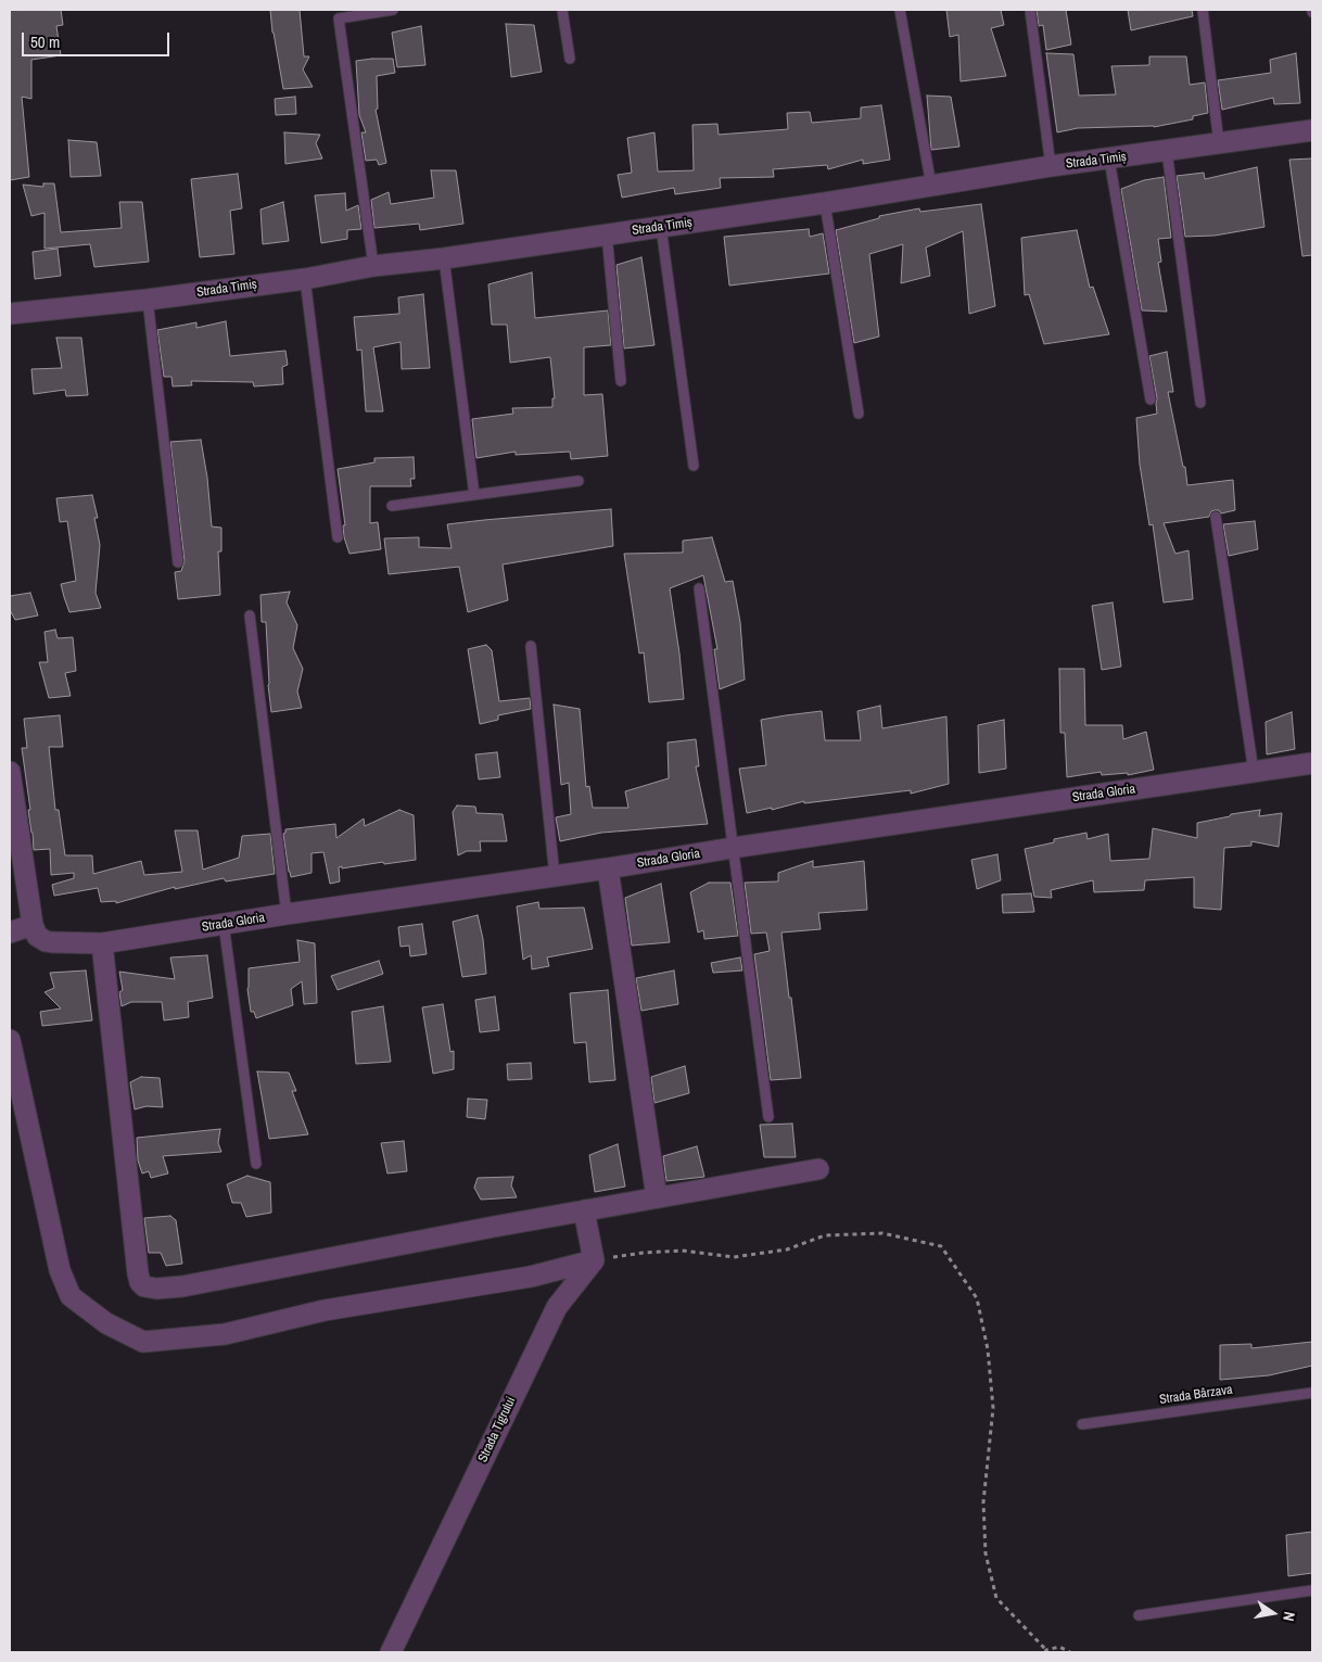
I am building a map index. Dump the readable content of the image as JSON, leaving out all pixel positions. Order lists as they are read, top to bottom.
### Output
{
  "streets": {
    "street": ["Strada Timiș", "Strada Gloria", "Strada Tigrului"],
    "lane": ["Strada Bârzava"]
  },
  "scale_bar": "50 m",
  "north": "right"
}
